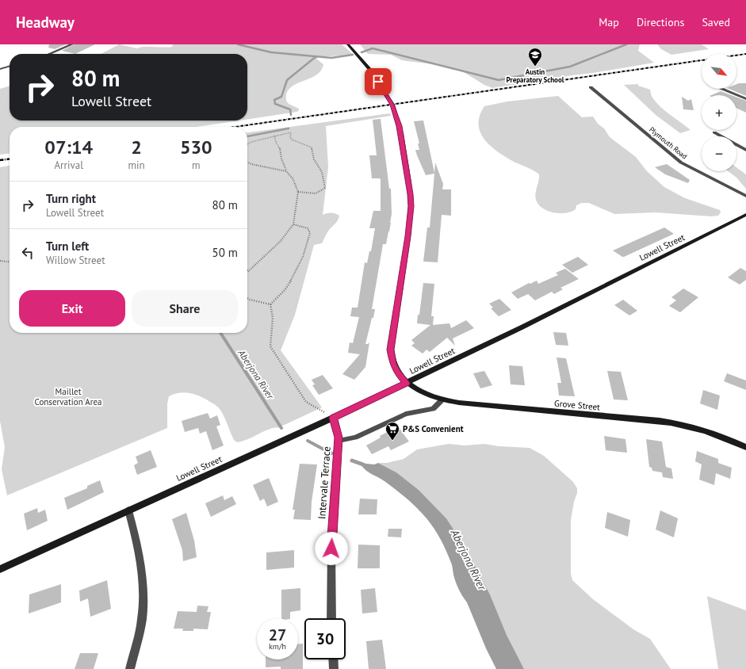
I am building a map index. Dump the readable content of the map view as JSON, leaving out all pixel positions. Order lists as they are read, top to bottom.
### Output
{
  "streets": {
    "main road": ["Lowell Street", "Grove Street"],
    "street": ["Plymouth Road", "Intervale Terrace"]
  },
  "crossings": [
    ["Lowell Street", "Grove Street"],
    ["Lowell Street", "Intervale Terrace"]
  ],
  "water": ["Aberjona River"],
  "parks": ["Maillet Conservation Area"],
  "places": {
    "school or university": ["Austin Preparatory School"],
    "supermarket": ["P&S Convenient"]
  },
  "north": "bottom right",
  "page": {
    "header": "Headway",
    "nav": ["Map", "Directions", "Saved"],
    "map_buttons": ["+", "−"],
    "turn": ["80 m", "Lowell Street"],
    "eta": [
      "07:14",
      "Arrival",
      "2",
      "min",
      "530",
      "m"
    ],
    "list": [
      {
        "name": "Turn right",
        "note": "Lowell Street",
        "value": "80 m"
      },
      {
        "name": "Turn left",
        "note": "Willow Street",
        "value": "50 m"
      }
    ],
    "buttons": ["Exit", "Share"],
    "speed": "27 km/h",
    "limit": "30"
  }
}
